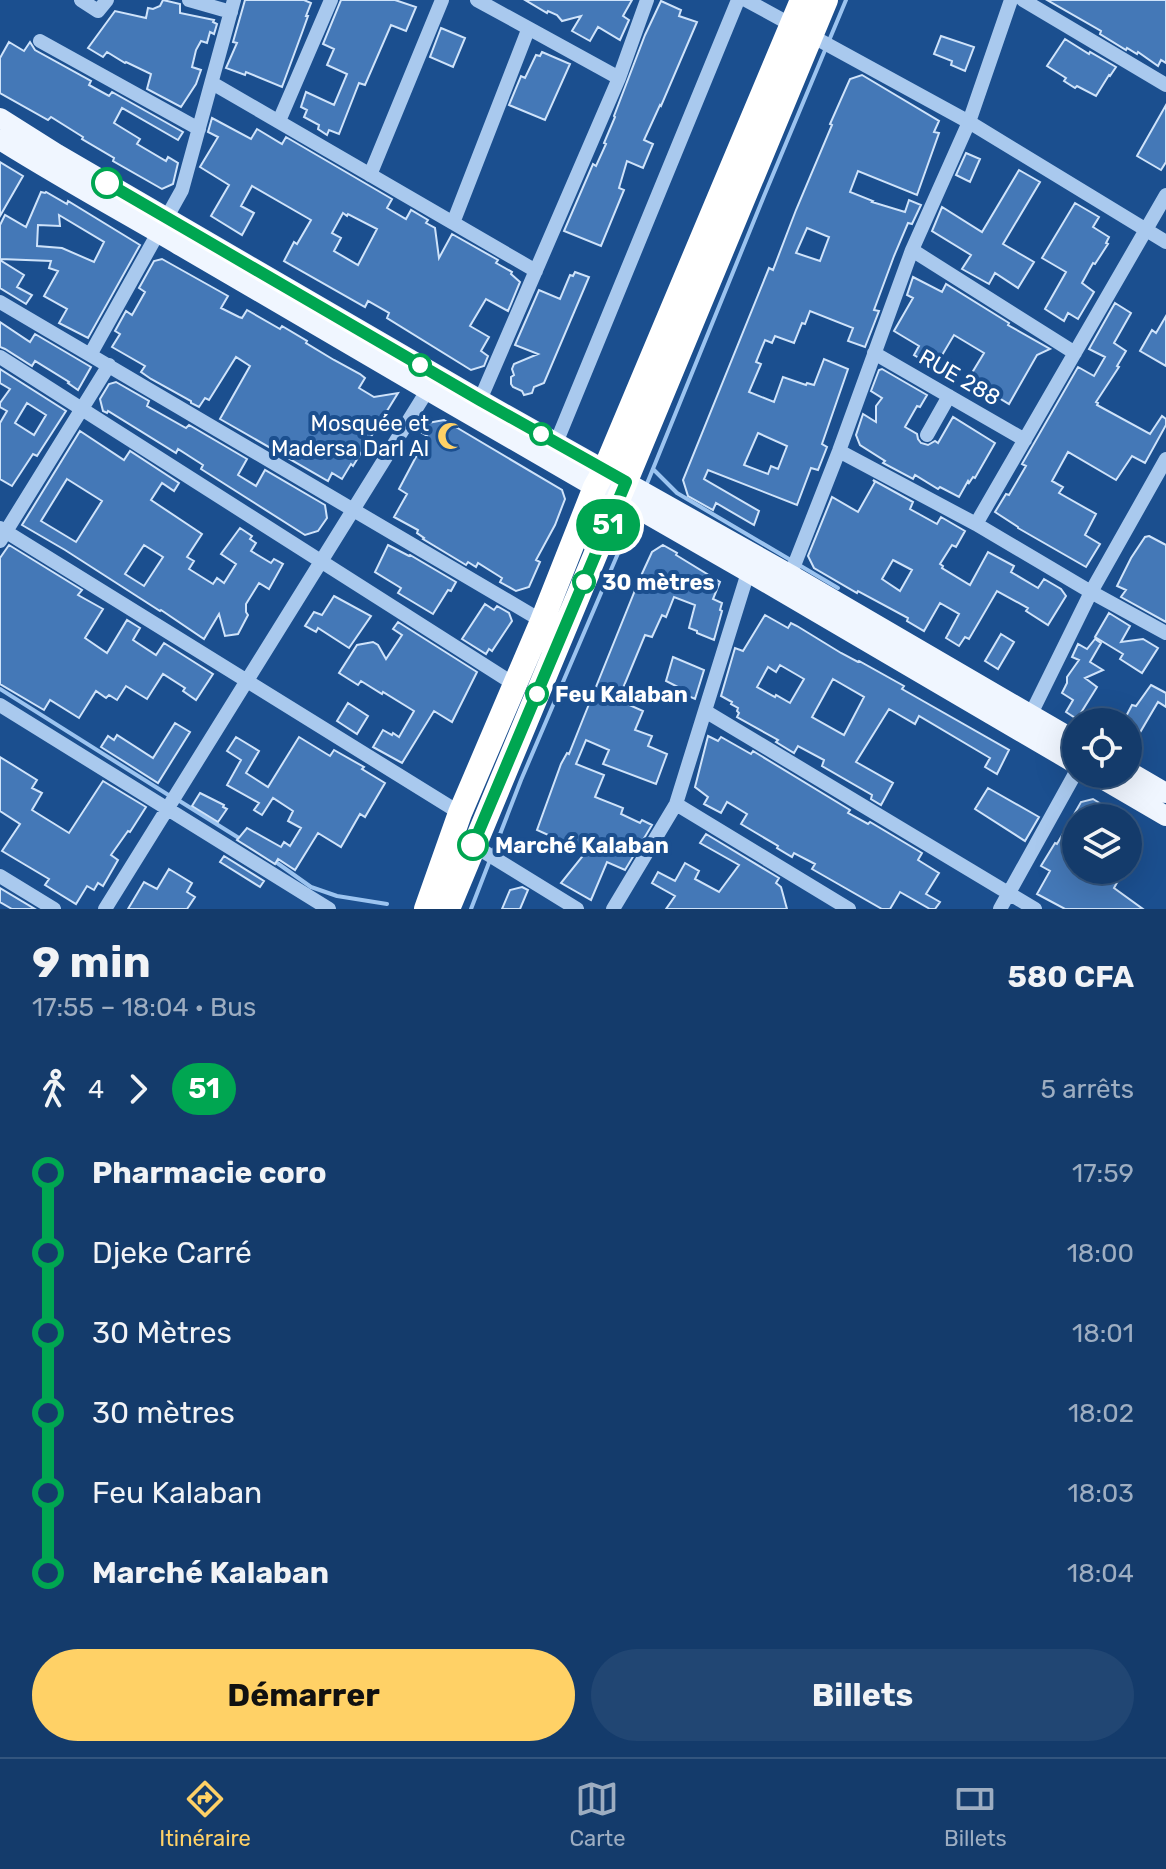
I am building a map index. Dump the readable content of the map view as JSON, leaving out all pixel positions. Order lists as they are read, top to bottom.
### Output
{
  "streets": {
    "street": ["RUE 288"]
  },
  "places": {
    "mosque": ["Mosquée et Madersa Darl Al"],
    "other": ["30 mètres", "Feu Kalaban", "Marché Kalaban"]
  },
  "lines": ["bus line 51"],
  "page": {
    "on_map": "51",
    "heading": ["9 min", "17:55 – 18:04 · Bus", "580 CFA"],
    "legs": ["4", "51", "5 arrêts"],
    "list": [
      {
        "name": "Pharmacie coro",
        "value": "17:59"
      },
      {
        "name": "Djeke Carré",
        "value": "18:00"
      },
      {
        "name": "30 Mètres",
        "value": "18:01"
      },
      {
        "name": "30 mètres",
        "value": "18:02"
      },
      {
        "name": "Feu Kalaban",
        "value": "18:03"
      },
      {
        "name": "Marché Kalaban",
        "value": "18:04"
      }
    ],
    "buttons": ["Démarrer", "Billets"],
    "tabs": ["Itinéraire", "Carte", "Billets"]
  }
}
